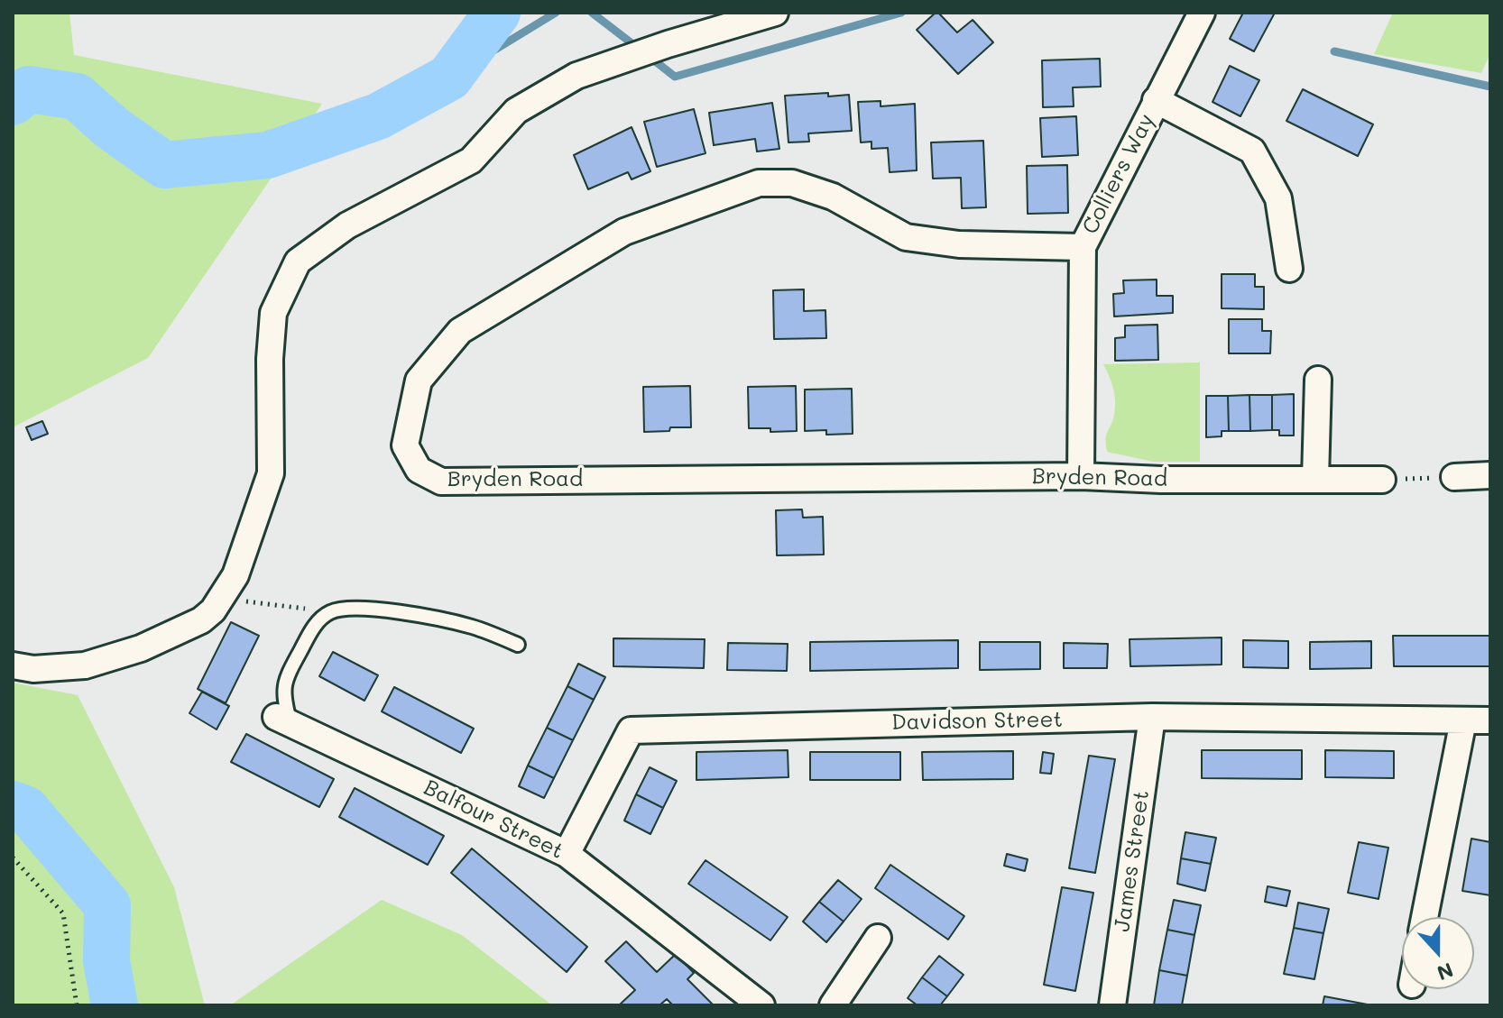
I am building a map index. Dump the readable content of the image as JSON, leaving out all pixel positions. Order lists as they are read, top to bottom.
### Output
{
  "streets": {
    "street": [
      "Colliers Way",
      "Bryden Road",
      "Davidson Street",
      "Balfour Street",
      "James Street"
    ]
  },
  "crossings": [
    ["Colliers Way", "Bryden Road"],
    ["Davidson Street", "Balfour Street"],
    ["Davidson Street", "James Street"]
  ],
  "north": "bottom"
}
